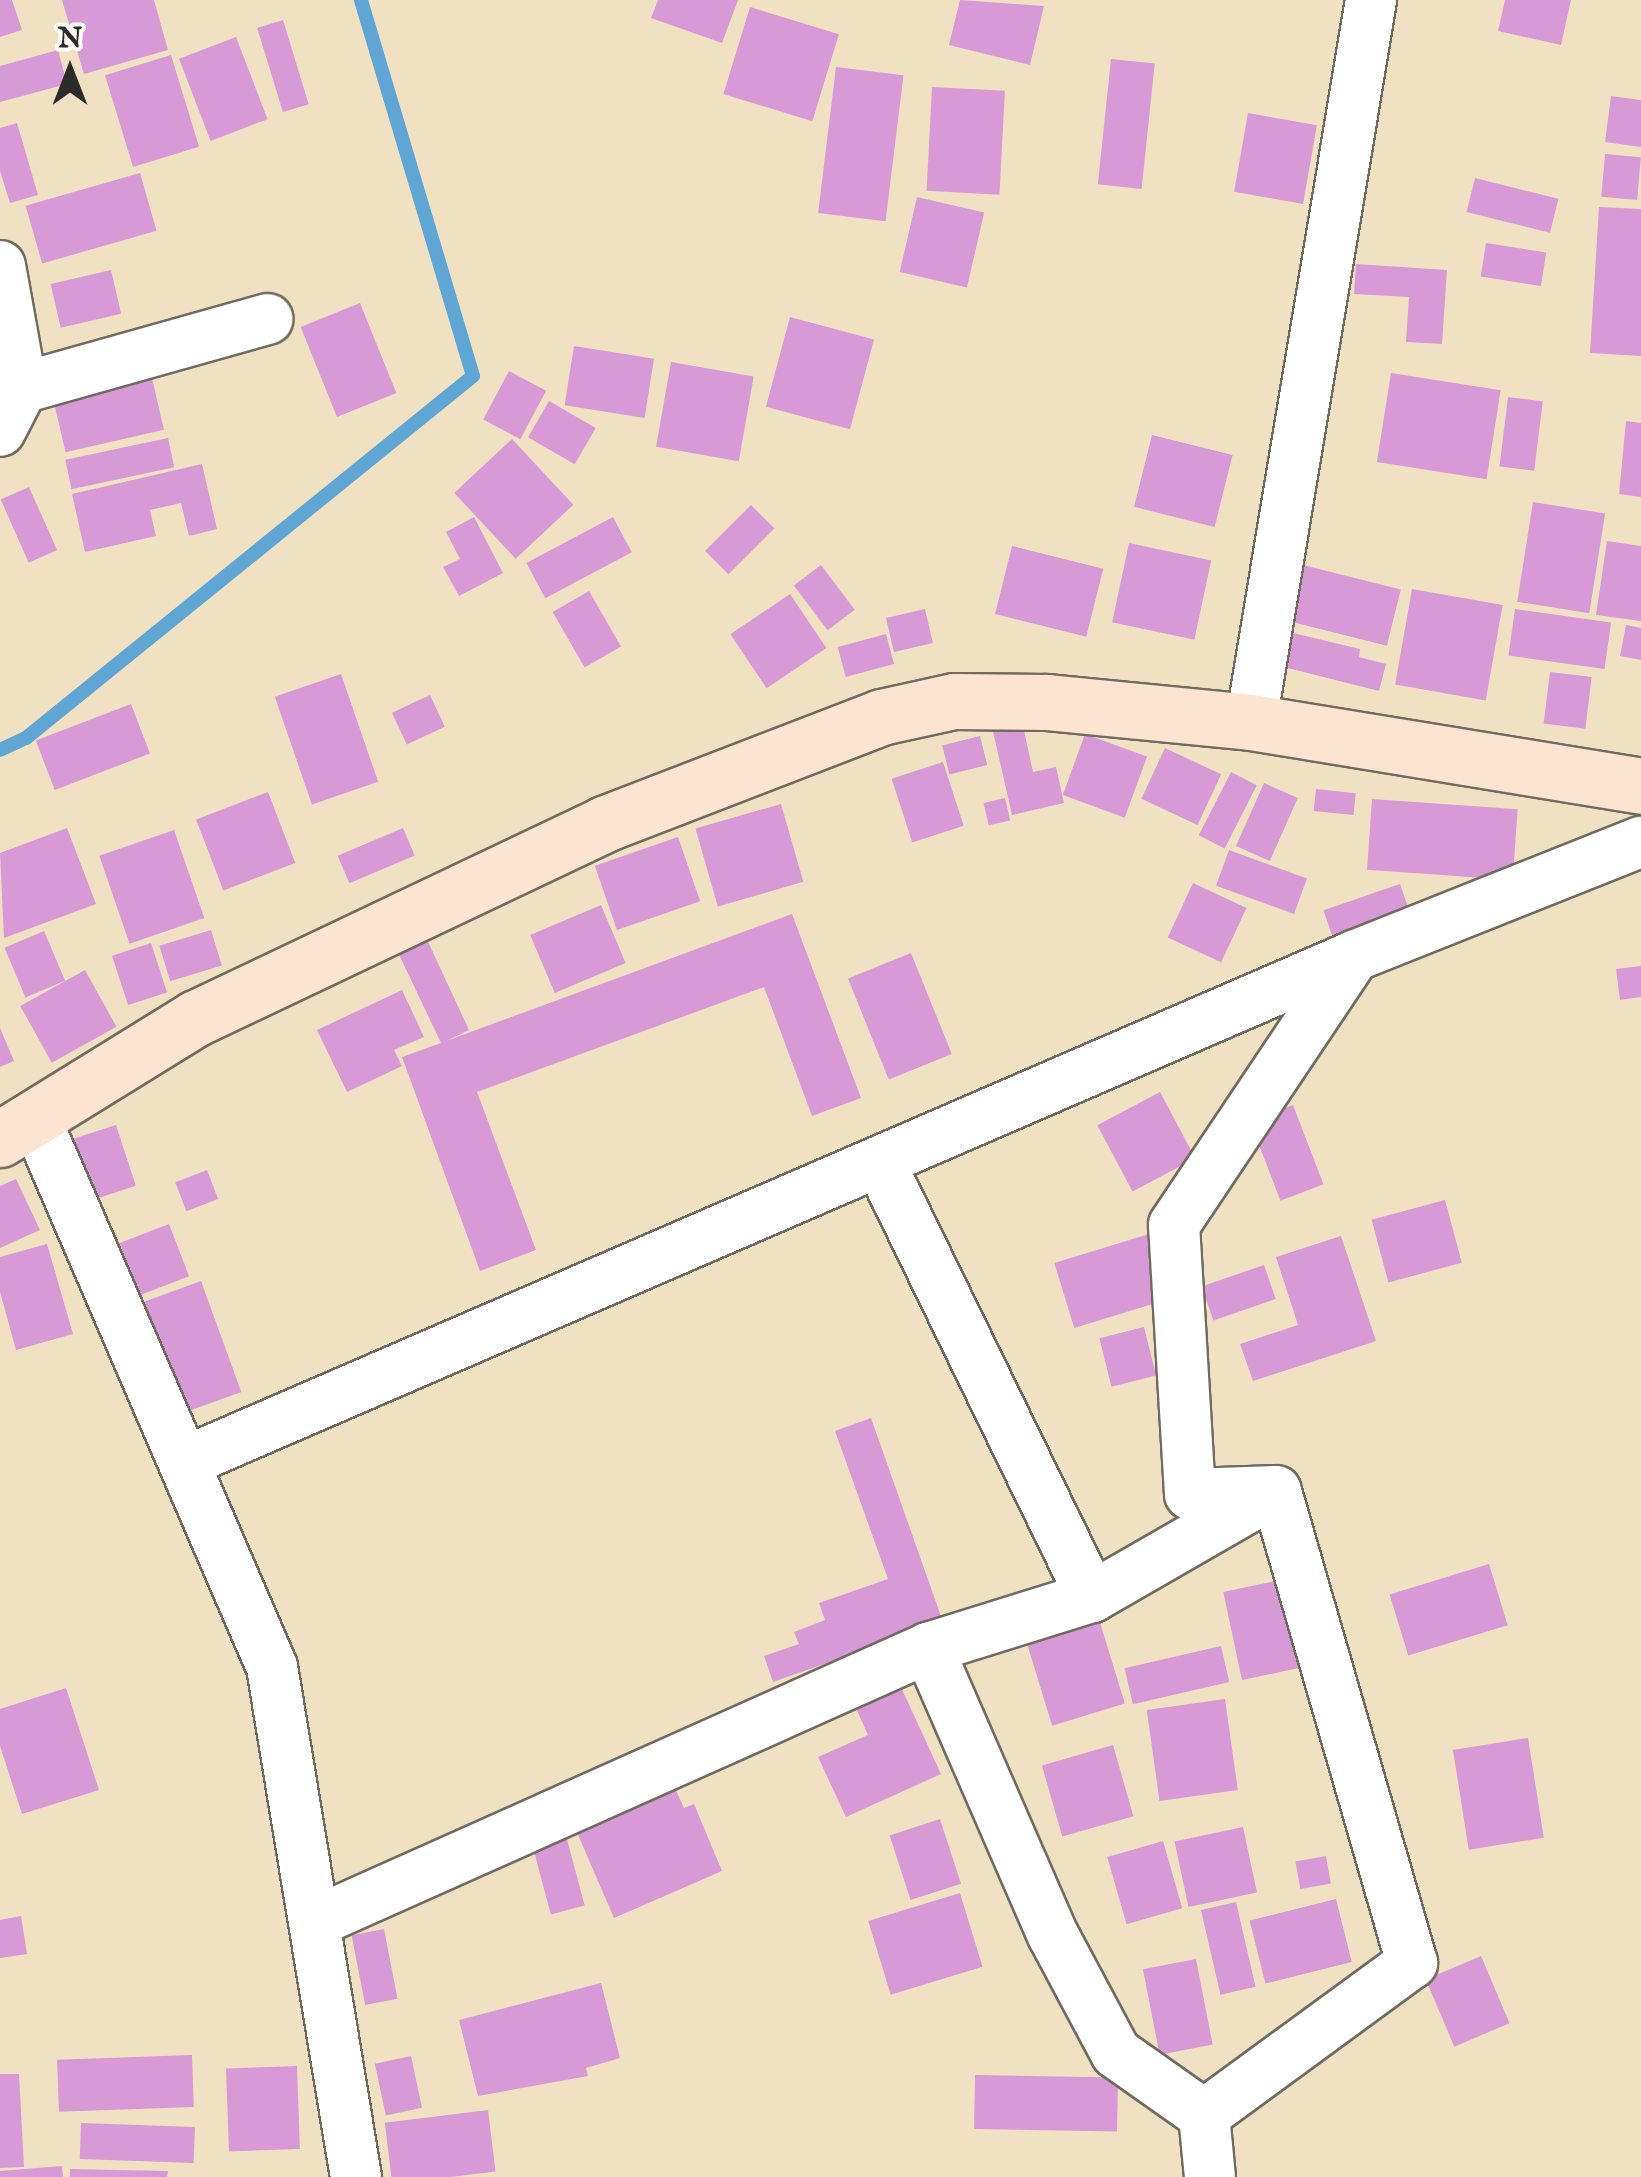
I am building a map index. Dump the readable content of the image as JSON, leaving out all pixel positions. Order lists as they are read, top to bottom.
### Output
{
  "north": "top"
}
